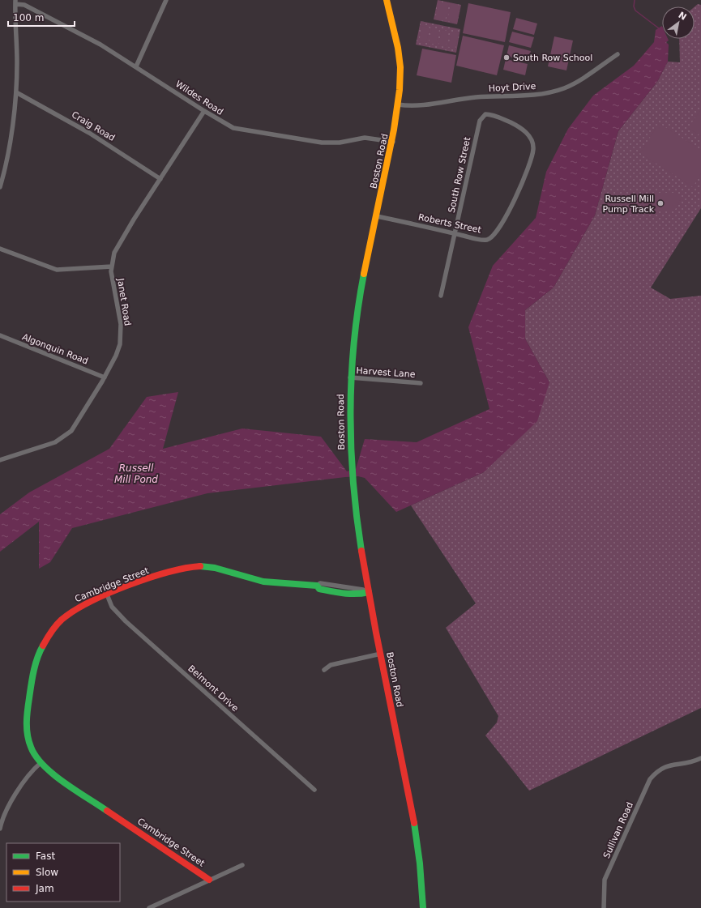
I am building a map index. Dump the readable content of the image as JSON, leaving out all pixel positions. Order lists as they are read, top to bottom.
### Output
{
  "streets": {
    "main road": ["Boston Road", "Cambridge Street"],
    "street": [
      "Hoyt Drive",
      "Wildes Road",
      "Craig Road",
      "South Row Street",
      "Roberts Street",
      "Janet Road",
      "Algonquin Road",
      "Harvest Lane",
      "Belmont Drive",
      "Sullivan Road"
    ]
  },
  "crossings": [
    ["Hoyt Drive", "Boston Road"],
    ["Wildes Road", "Boston Road"],
    ["Wildes Road", "Janet Road"],
    ["Craig Road", "Janet Road"],
    ["Boston Road", "Roberts Street"],
    ["Boston Road", "Harvest Lane"],
    ["Boston Road", "Cambridge Street"],
    ["South Row Street", "Roberts Street"],
    ["Janet Road", "Algonquin Road"],
    ["Cambridge Street", "Belmont Drive"]
  ],
  "water": ["Russell Mill Pond"],
  "places": ["South Row School", "Russell Mill Pump Track"],
  "legend": ["Fast", "Slow", "Jam"],
  "scale_bar": "100 m",
  "north": "top right"
}
